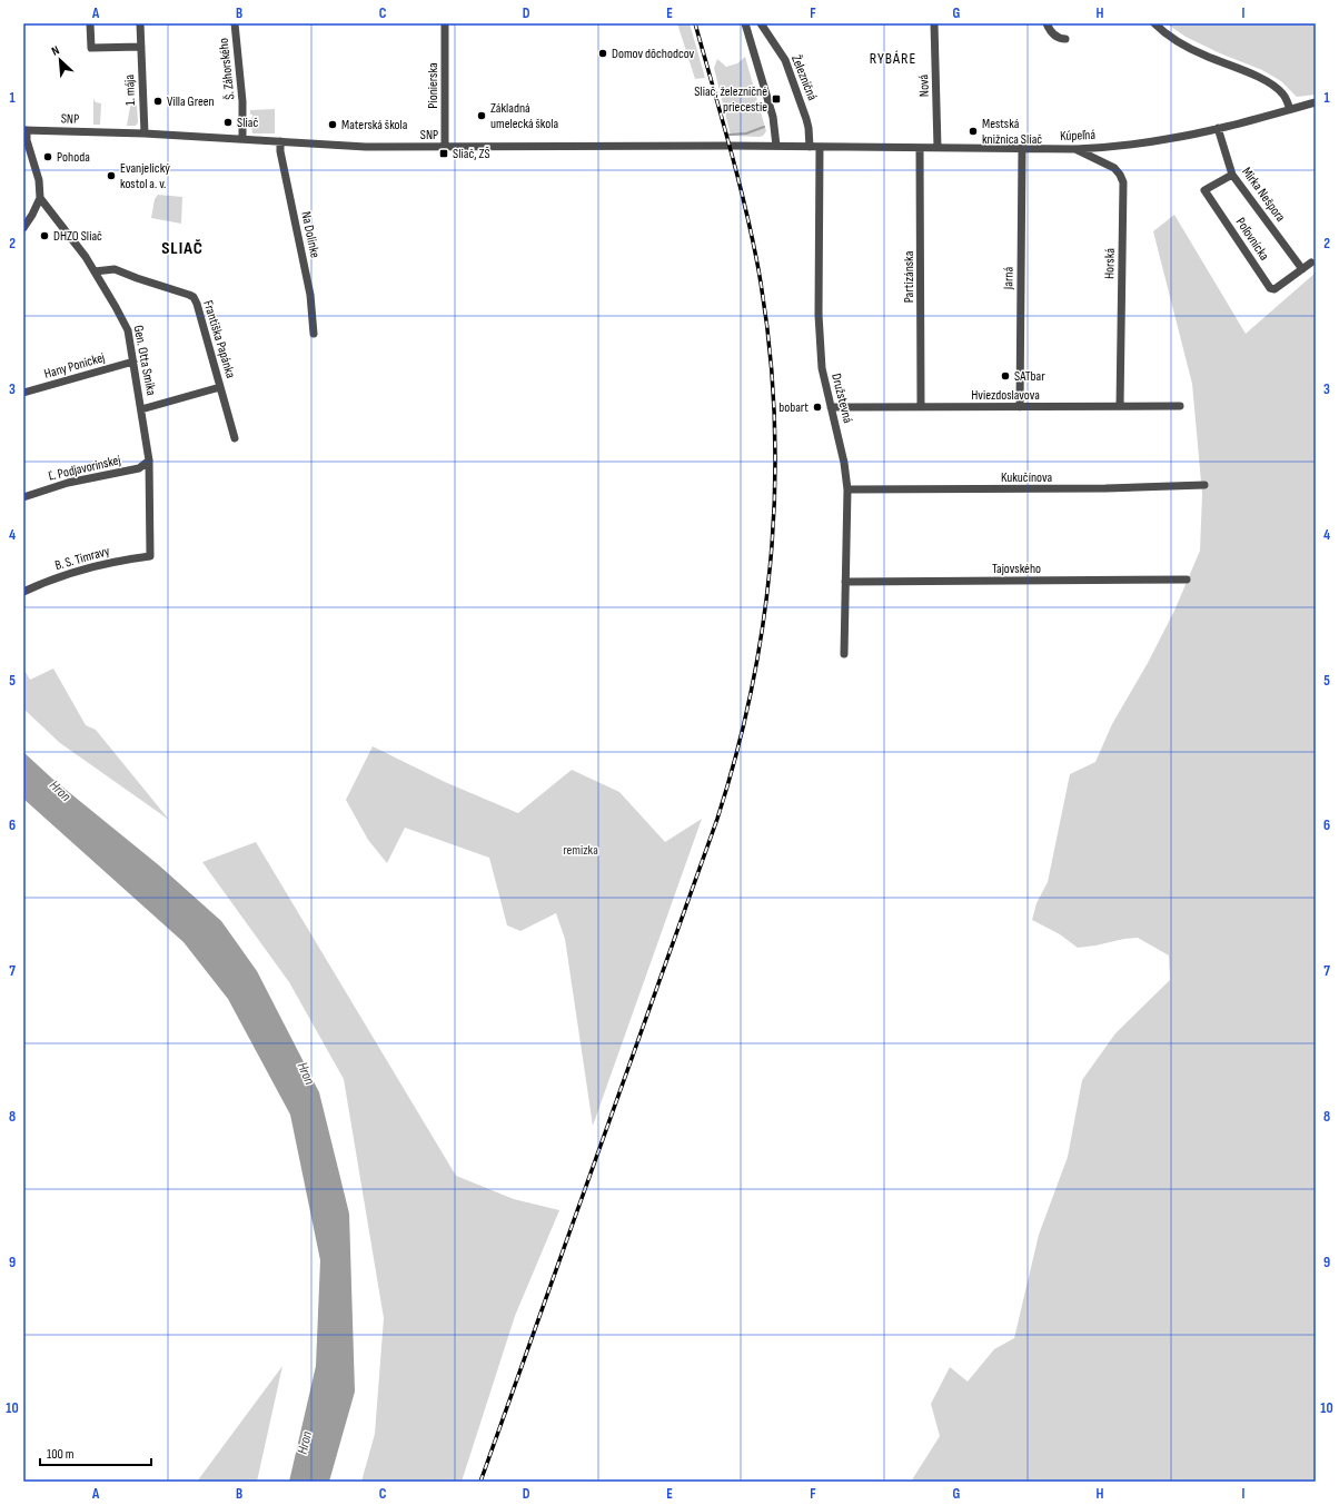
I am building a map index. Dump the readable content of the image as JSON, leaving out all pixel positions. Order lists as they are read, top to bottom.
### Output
{
  "streets": {
    "street": [
      "Š. Záhorského",
      "Železničná",
      "Pionierska",
      "Nová",
      "1. mája",
      "SNP",
      "Kúpeľná",
      "Mirka Nešpora",
      "Na Dolinke",
      "Poľovnícka",
      "Horská",
      "Partizánska",
      "Jarná",
      "Františka Papánka",
      "Gen. Otta Smika",
      "Hany Ponickej",
      "Hviezdoslavova",
      "Družstevná",
      "Ľ. Podjavorinskej",
      "Kukučínova",
      "B. S. Timravy",
      "Tajovského"
    ]
  },
  "crossings": [
    ["Š. Záhorského", "SNP"],
    ["Železničná", "Kúpeľná"],
    ["Pionierska", "SNP"],
    ["Nová", "Kúpeľná"],
    ["1. mája", "SNP"],
    ["SNP", "Kúpeľná"],
    ["SNP", "Na Dolinke"],
    ["Kúpeľná", "Mirka Nešpora"],
    ["Kúpeľná", "Horská"],
    ["Kúpeľná", "Partizánska"],
    ["Kúpeľná", "Jarná"],
    ["Kúpeľná", "Družstevná"],
    ["Mirka Nešpora", "Poľovnícka"],
    ["Horská", "Hviezdoslavova"],
    ["Partizánska", "Hviezdoslavova"],
    ["Jarná", "Hviezdoslavova"],
    ["Františka Papánka", "Gen. Otta Smika"],
    ["Gen. Otta Smika", "Hany Ponickej"],
    ["Gen. Otta Smika", "Ľ. Podjavorinskej"],
    ["Gen. Otta Smika", "B. S. Timravy"],
    ["Hviezdoslavova", "Družstevná"],
    ["Družstevná", "Kukučínova"],
    ["Družstevná", "Tajovského"]
  ],
  "districts": ["RYBÁRE", "SLIAČ"],
  "water": ["Hron"],
  "parks": ["remizka"],
  "places": {
    "other": [
      "Domov dôchodcov",
      "Villa Green",
      "Základná umelecká škola",
      "Sliač",
      "Materská škola",
      "Mestská knižnica Sliač",
      "Pohoda",
      "Evanjelický kostol a. v.",
      "DHZO Sliač",
      "SATbar",
      "bobart"
    ],
    "transit": ["Sliač, železničné priecestie", "Sliač, ZŠ"]
  },
  "scale_bar": "100 m",
  "north": "top left",
  "grid": {
    "columns": [
      "A",
      "B",
      "C",
      "D",
      "E",
      "F",
      "G",
      "H",
      "I"
    ],
    "rows": [
      "1",
      "2",
      "3",
      "4",
      "5",
      "6",
      "7",
      "8",
      "9",
      "10"
    ]
  }
}
